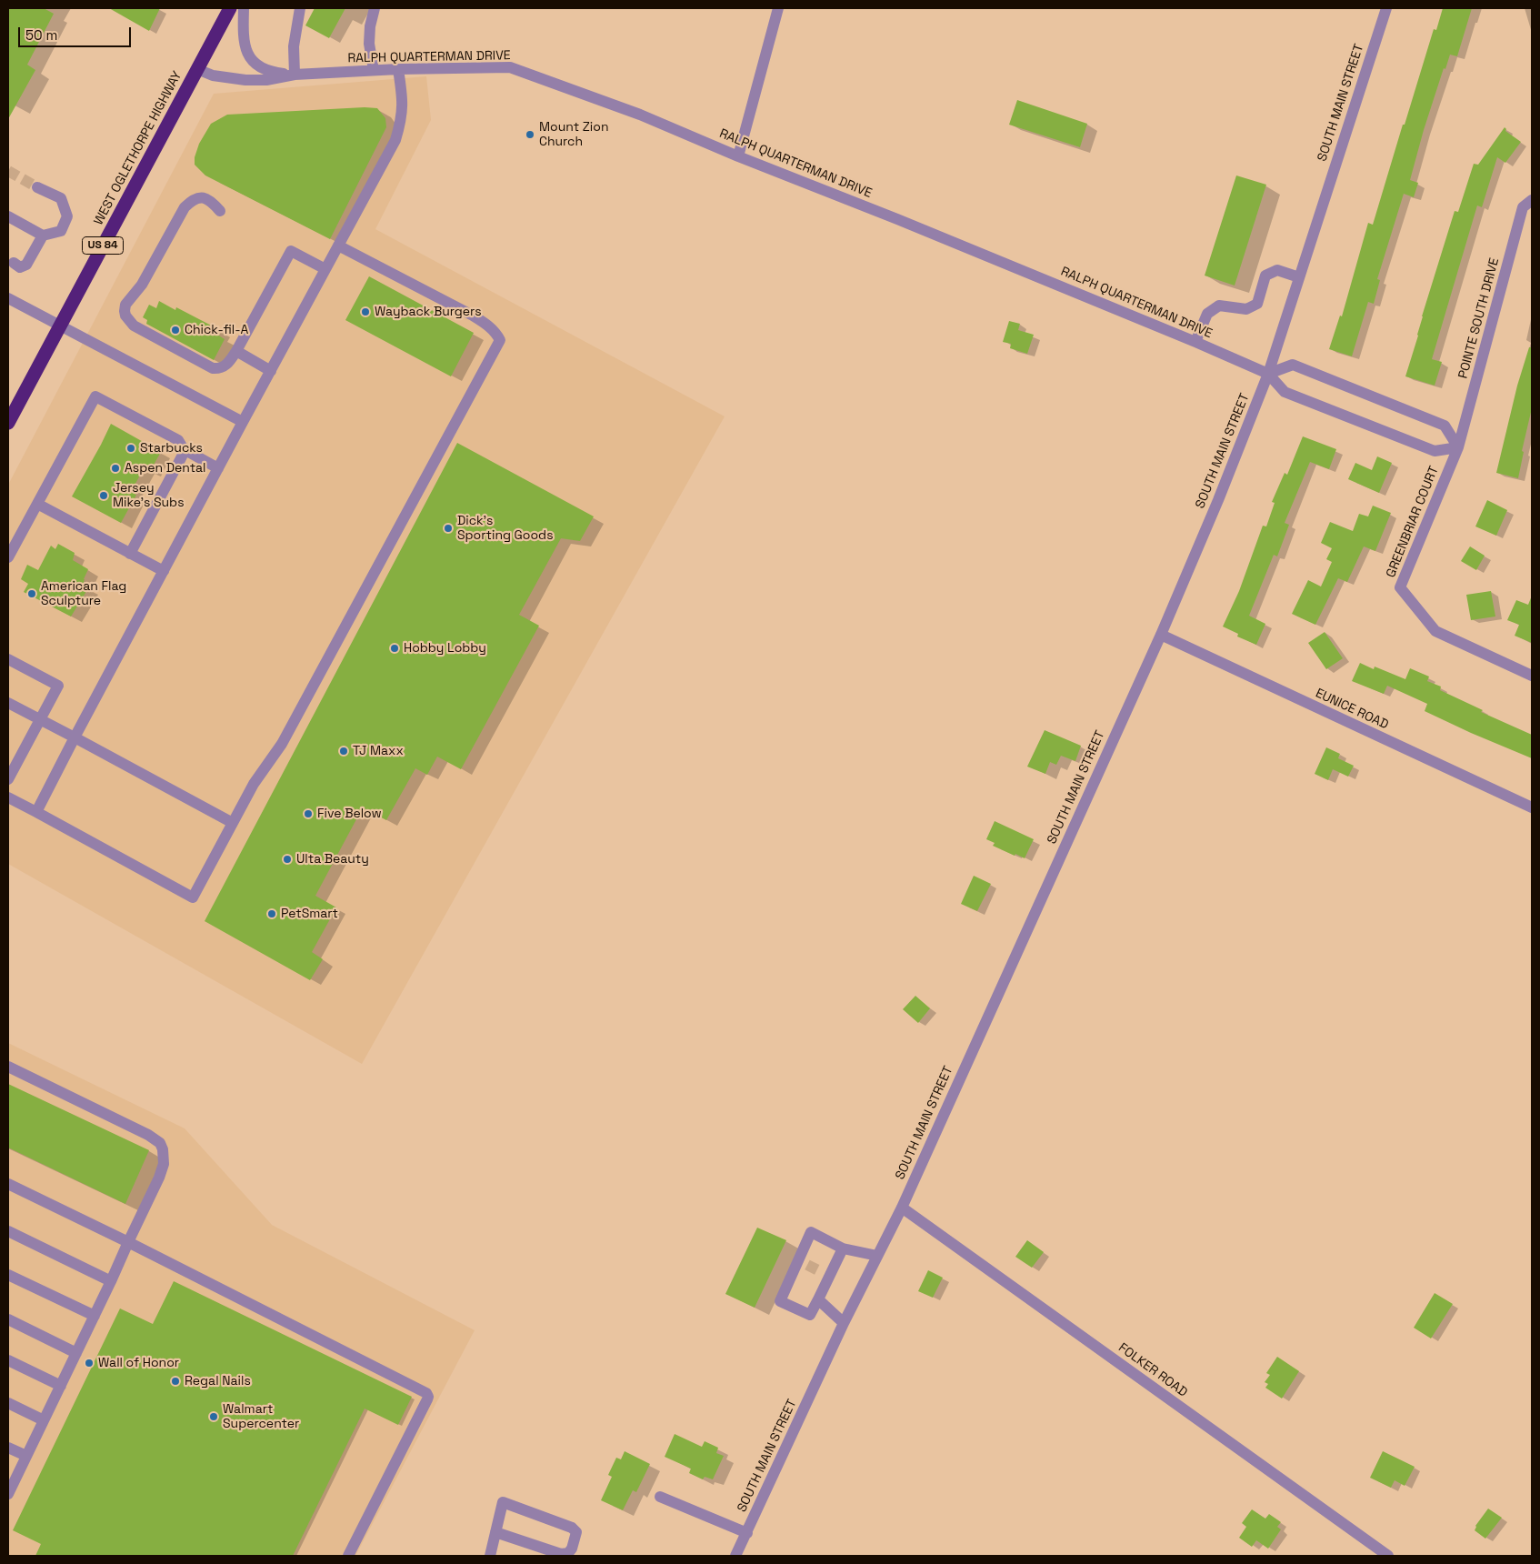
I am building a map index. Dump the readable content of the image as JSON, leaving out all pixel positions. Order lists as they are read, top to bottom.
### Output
{
  "streets": {
    "highway": ["WEST OGLETHORPE HIGHWAY", "US 84"],
    "street": [
      "RALPH QUARTERMAN DRIVE",
      "SOUTH MAIN STREET",
      "POINTE SOUTH DRIVE",
      "GREENBRIAR COURT",
      "EUNICE ROAD",
      "FOLKER ROAD"
    ]
  },
  "crossings": [
    ["RALPH QUARTERMAN DRIVE", "SOUTH MAIN STREET"],
    ["RALPH QUARTERMAN DRIVE", "WEST OGLETHORPE HIGHWAY"],
    ["RALPH QUARTERMAN DRIVE", "POINTE SOUTH DRIVE"],
    ["RALPH QUARTERMAN DRIVE", "GREENBRIAR COURT"],
    ["SOUTH MAIN STREET", "EUNICE ROAD"],
    ["SOUTH MAIN STREET", "FOLKER ROAD"],
    ["POINTE SOUTH DRIVE", "GREENBRIAR COURT"]
  ],
  "places": [
    "Mount Zion Church",
    "Wayback Burgers",
    "Chick-fil-A",
    "Starbucks",
    "Aspen Dental",
    "Jersey Mike's Subs",
    "Dick's Sporting Goods",
    "American Flag Sculpture",
    "Hobby Lobby",
    "TJ Maxx",
    "Five Below",
    "Ulta Beauty",
    "PetSmart",
    "Wall of Honor",
    "Regal Nails",
    "Walmart Supercenter"
  ],
  "scale_bar": "50 m"
}
